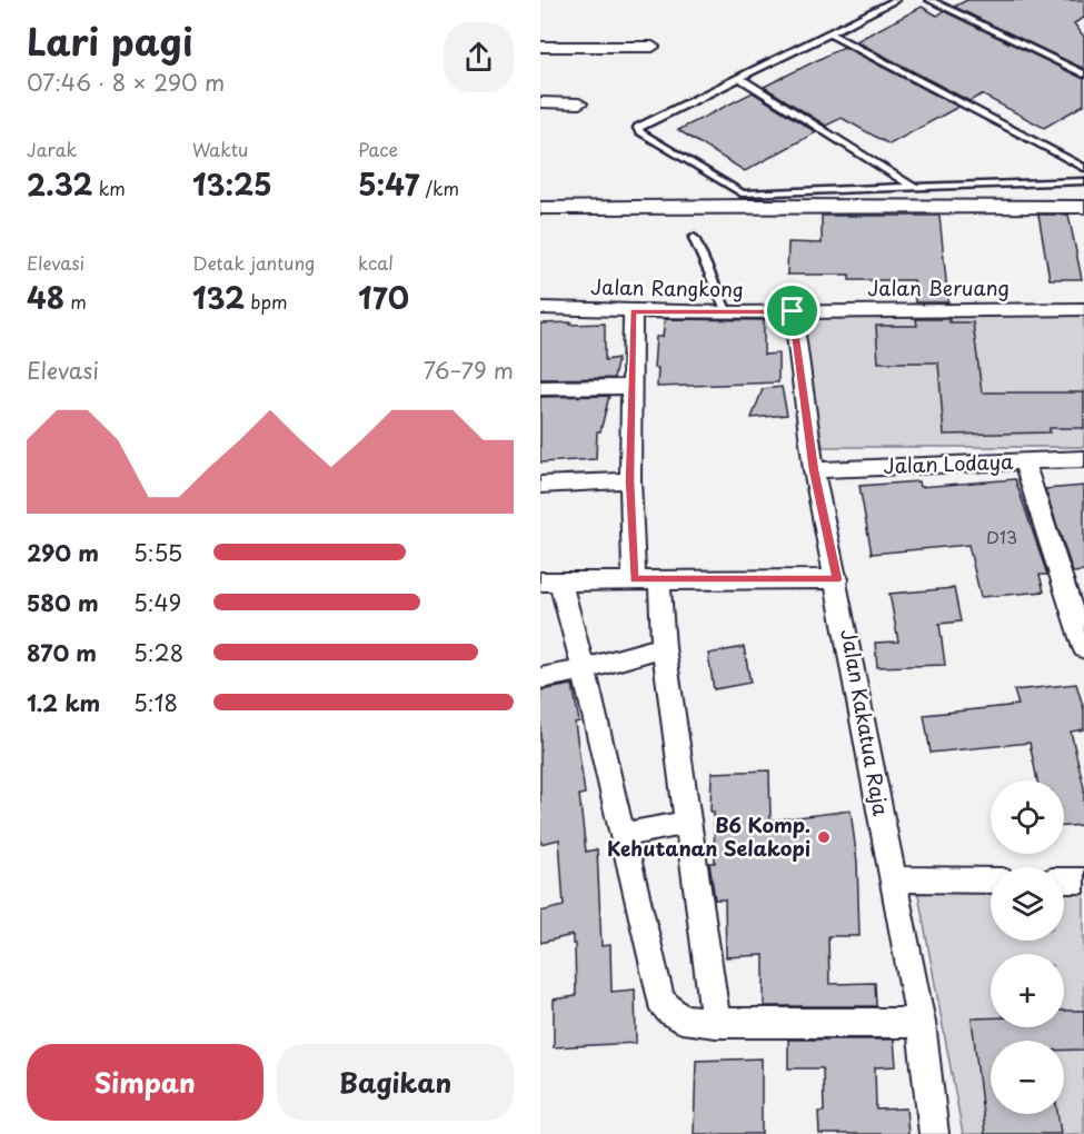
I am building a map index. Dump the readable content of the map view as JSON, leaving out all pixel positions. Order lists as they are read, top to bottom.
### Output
{
  "streets": {
    "street": [
      "Jalan Rangkong",
      "Jalan Beruang",
      "Jalan Lodaya",
      "Jalan Kakatua Raja"
    ]
  },
  "crossings": [
    ["Jalan Rangkong", "Jalan Beruang"],
    ["Jalan Rangkong", "Jalan Kakatua Raja"],
    ["Jalan Beruang", "Jalan Kakatua Raja"],
    ["Jalan Lodaya", "Jalan Kakatua Raja"]
  ],
  "places": ["B6 Komp. Kehutanan Selakopi"],
  "house_numbers": ["D13"],
  "page": {
    "heading": ["Lari pagi", "07:46 · 8 × 290 m"],
    "stats": [
      ["Jarak", "2.32 km"],
      ["Waktu", "13:25"],
      ["Pace", "5:47 /km"],
      ["Elevasi", "48 m"],
      ["Detak jantung", "132 bpm"],
      ["kcal", "170"]
    ],
    "chart": ["Elevasi", "76–79 m"],
    "list": [
      {
        "name": "290 m",
        "note": "5:55"
      },
      {
        "name": "580 m",
        "note": "5:49"
      },
      {
        "name": "870 m",
        "note": "5:28"
      },
      {
        "name": "1.2 km",
        "note": "5:18"
      }
    ],
    "map_buttons": ["+", "−"],
    "buttons": ["Simpan", "Bagikan"]
  }
}
